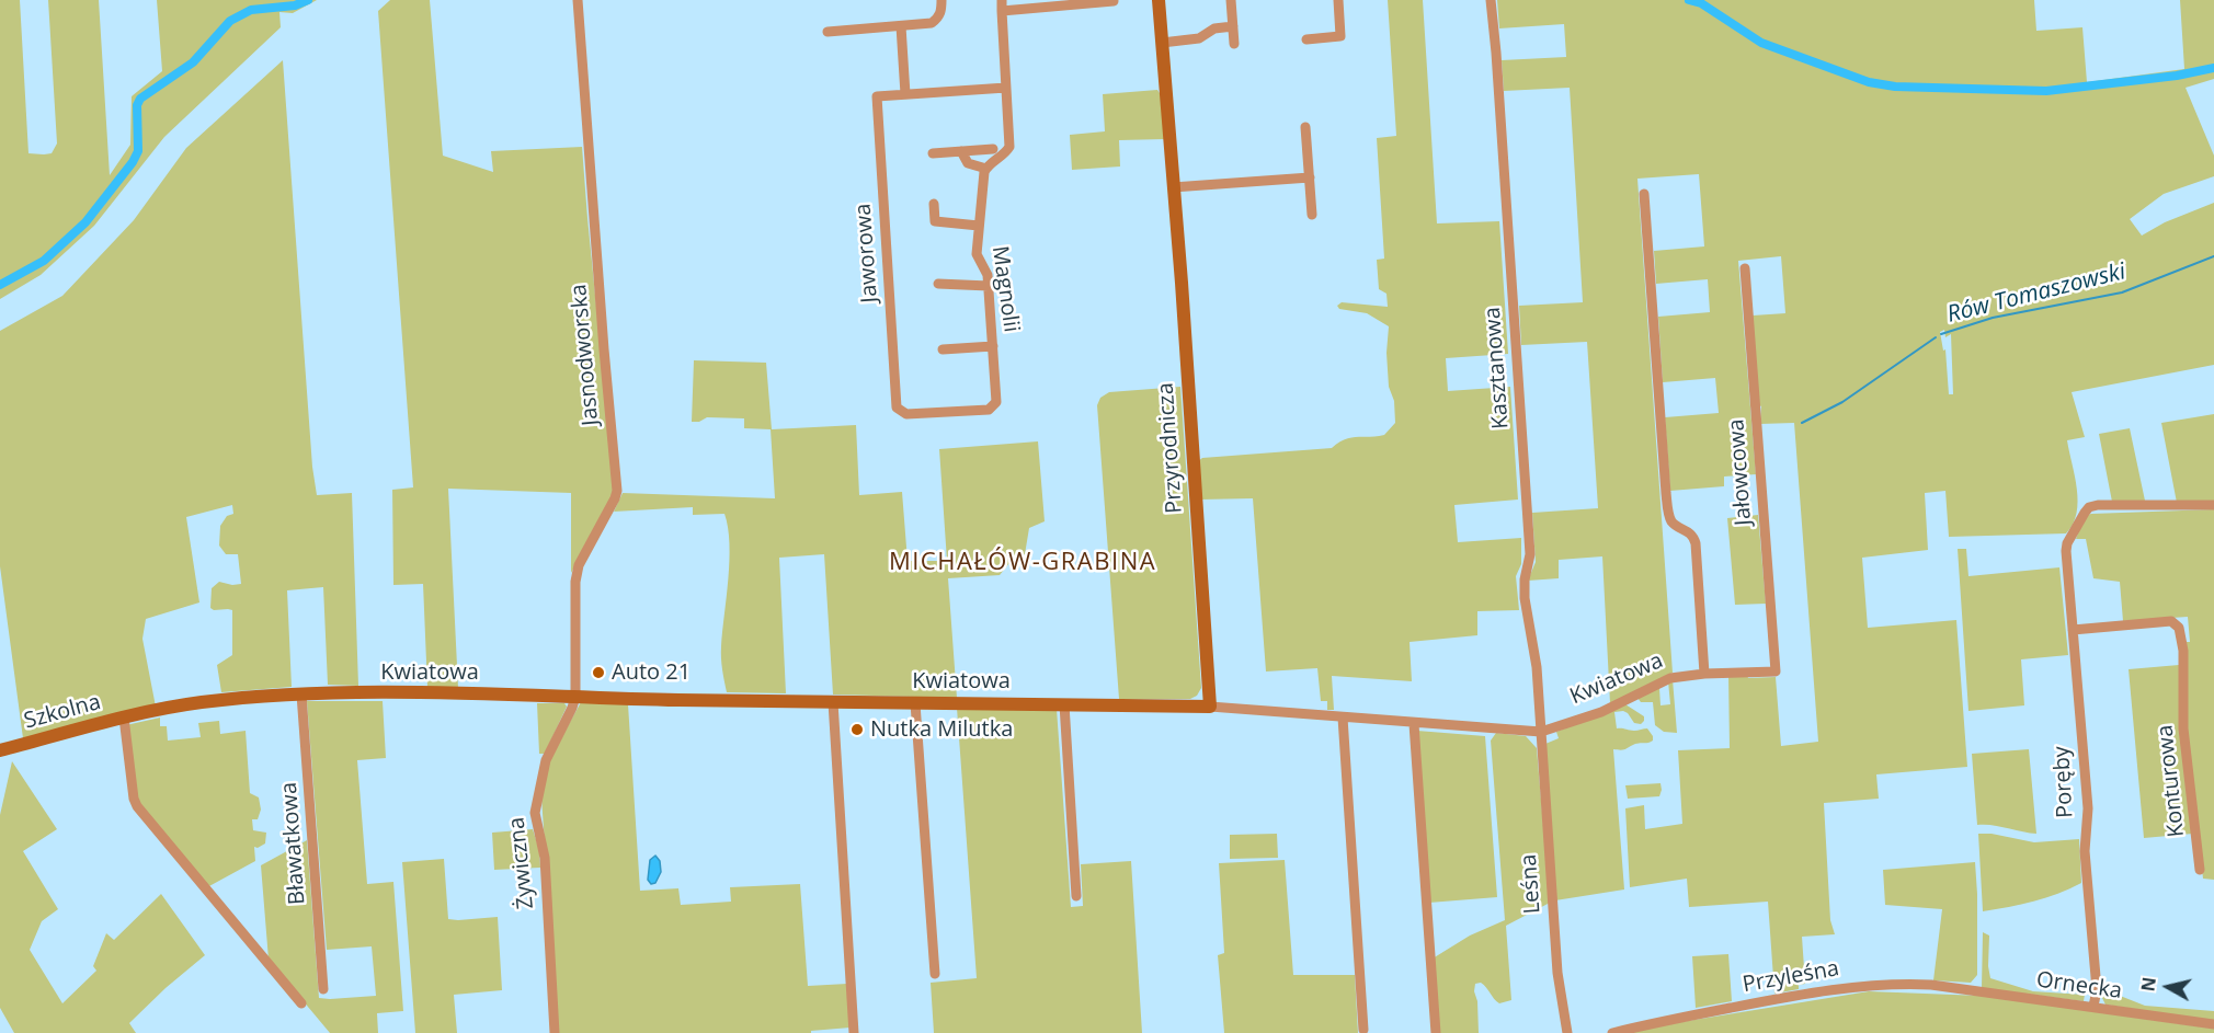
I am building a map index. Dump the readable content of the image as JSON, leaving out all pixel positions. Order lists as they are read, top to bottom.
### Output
{
  "streets": {
    "street": [
      "Jaworowa",
      "Magnolii",
      "Jasnodworska",
      "Kasztanowa",
      "Przyrodnicza",
      "Jałowcowa",
      "Kwiatowa",
      "Szkolna",
      "Konturowa",
      "Poręby",
      "Bławatkowa",
      "Żywiczna",
      "Leśna",
      "Przyleśna",
      "Ornecka"
    ]
  },
  "crossings": [
    ["Jaworowa", "Magnolii"],
    ["Jasnodworska", "Kwiatowa"],
    ["Jasnodworska", "Żywiczna"],
    ["Kasztanowa", "Kwiatowa"],
    ["Kasztanowa", "Leśna"],
    ["Przyrodnicza", "Kwiatowa"],
    ["Jałowcowa", "Kwiatowa"],
    ["Kwiatowa", "Szkolna"],
    ["Kwiatowa", "Bławatkowa"],
    ["Kwiatowa", "Żywiczna"],
    ["Kwiatowa", "Leśna"],
    ["Konturowa", "Poręby"],
    ["Poręby", "Ornecka"],
    ["Przyleśna", "Ornecka"]
  ],
  "districts": ["MICHAŁÓW-GRABINA"],
  "water": ["Rów Tomaszowski"],
  "places": ["Auto 21", "Nutka Milutka"],
  "north": "left"
}
